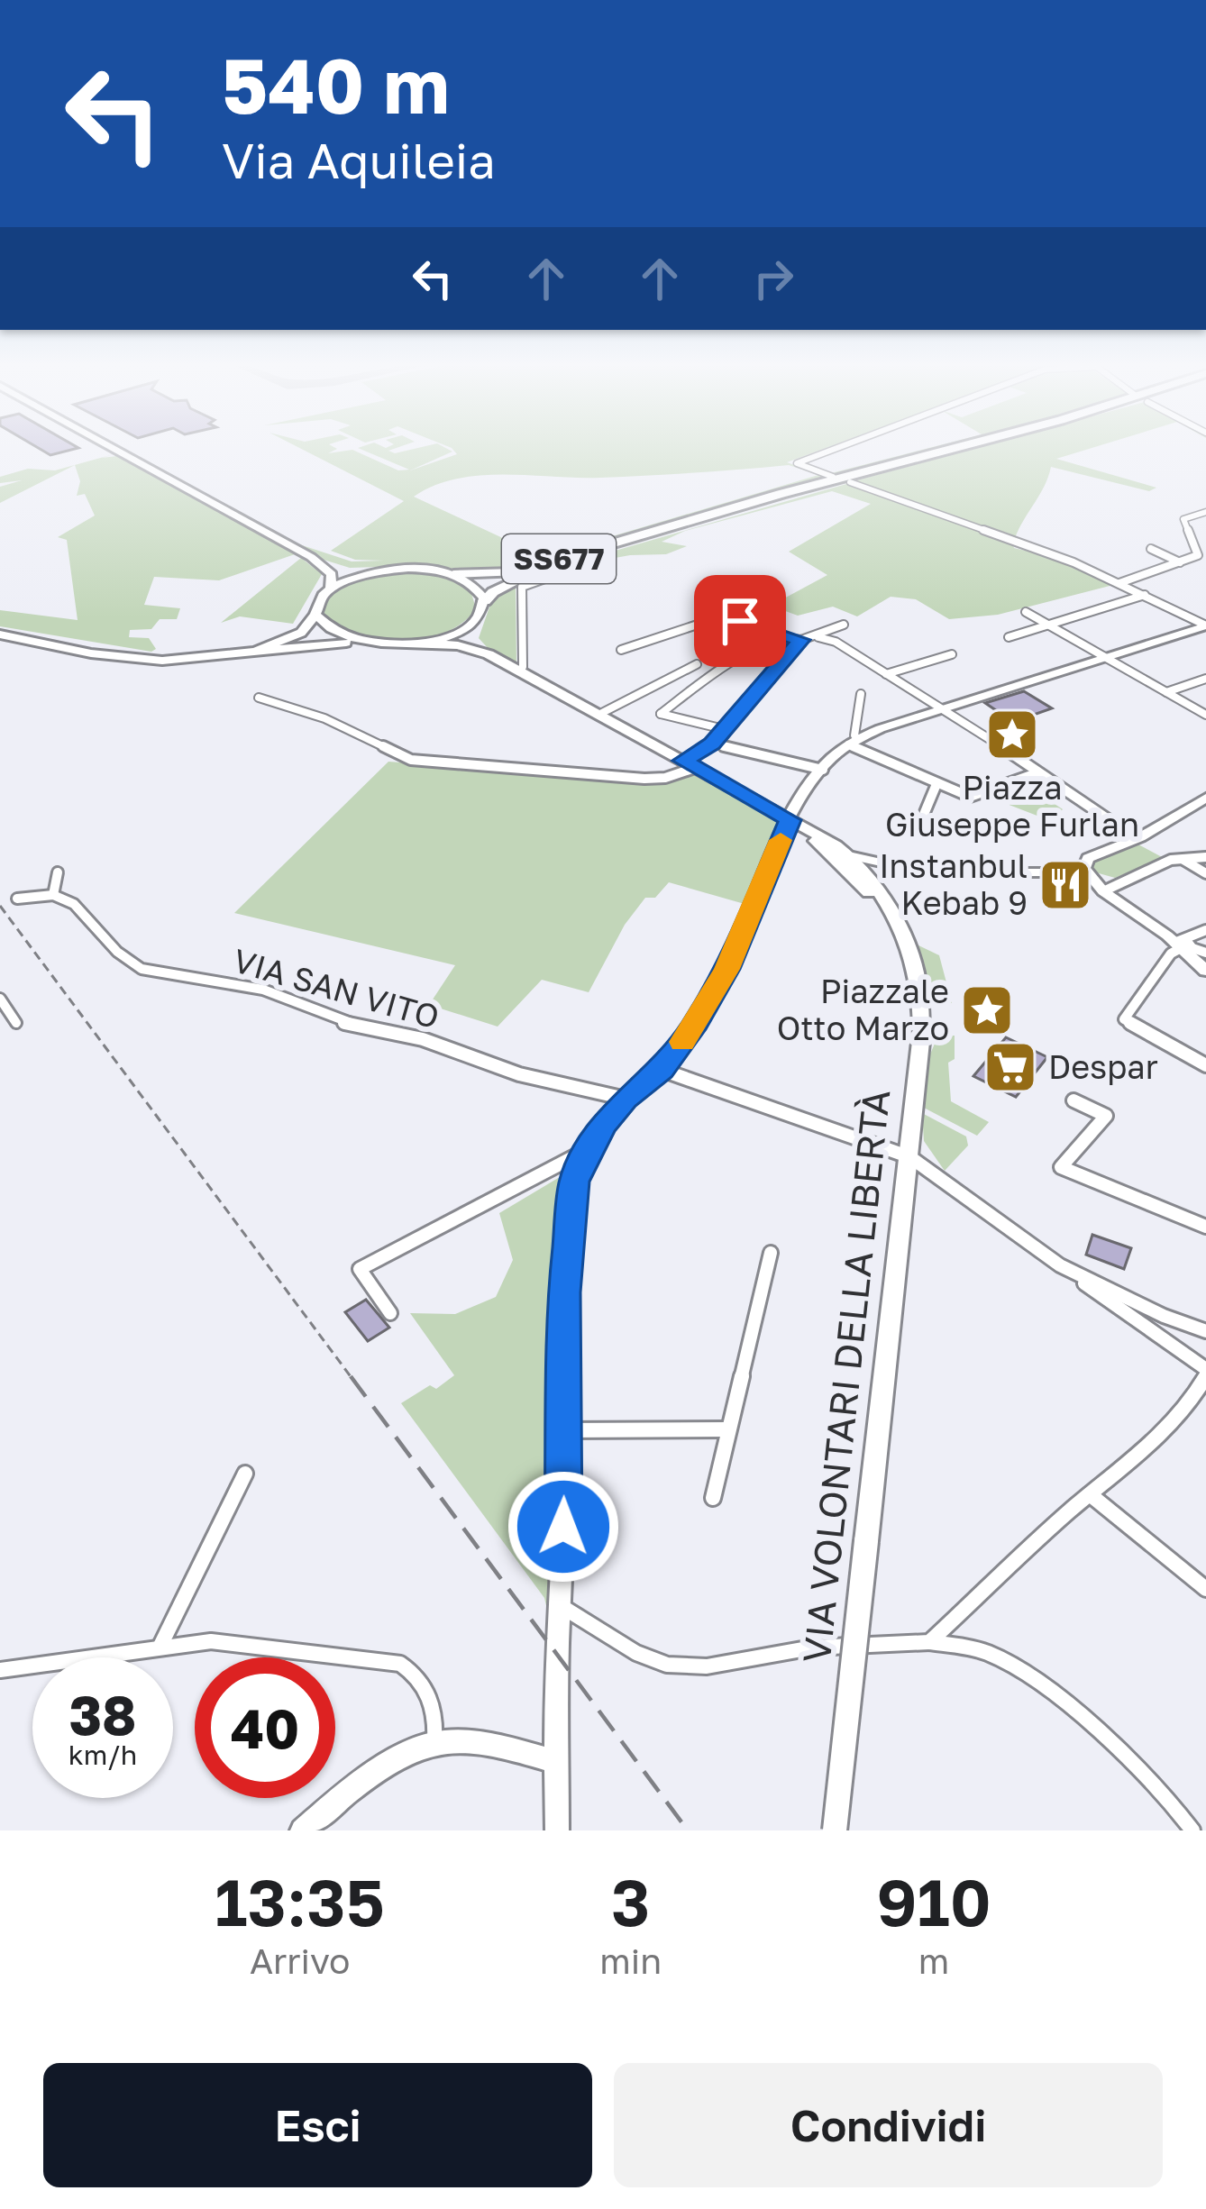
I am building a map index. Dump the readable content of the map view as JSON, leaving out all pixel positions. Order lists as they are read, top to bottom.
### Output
{
  "streets": {
    "highway": ["SS677"],
    "main road": ["VIA VOLONTARI DELLA LIBERTÀ"],
    "street": ["VIA SAN VITO"]
  },
  "places": {
    "place": ["Piazza Giuseppe Furlan", "Piazzale Otto Marzo"],
    "restaurant": ["Instanbul Kebab 9"],
    "supermarket": ["Despar"]
  },
  "page": {
    "turn": ["540 m", "Via Aquileia"],
    "speed": "38 km/h",
    "limit": "40",
    "eta": [
      "13:35",
      "Arrivo",
      "3",
      "min",
      "910",
      "m"
    ],
    "buttons": ["Esci", "Condividi"]
  }
}
